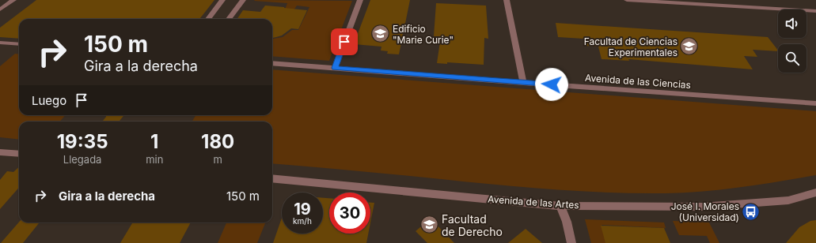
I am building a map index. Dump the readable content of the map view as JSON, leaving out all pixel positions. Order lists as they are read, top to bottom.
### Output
{
  "streets": {
    "street": ["Avenida de las Ciencias", "Avenida de las Artes"]
  },
  "places": {
    "school or university": ["Edificio \"Marie Curie\"", "Facultad de Ciencias Experimentales", "Facultad de Derecho"],
    "bus stop": ["José I. Morales (Universidad)"]
  },
  "page": {
    "turn": ["150 m", "Gira a la derecha"],
    "then": "Luego",
    "eta": [
      "19:35",
      "Llegada",
      "1",
      "min",
      "180",
      "m"
    ],
    "list": [
      {
        "name": "Gira a la derecha",
        "value": "150 m"
      }
    ],
    "speed": "19 km/h",
    "limit": "30"
  }
}
